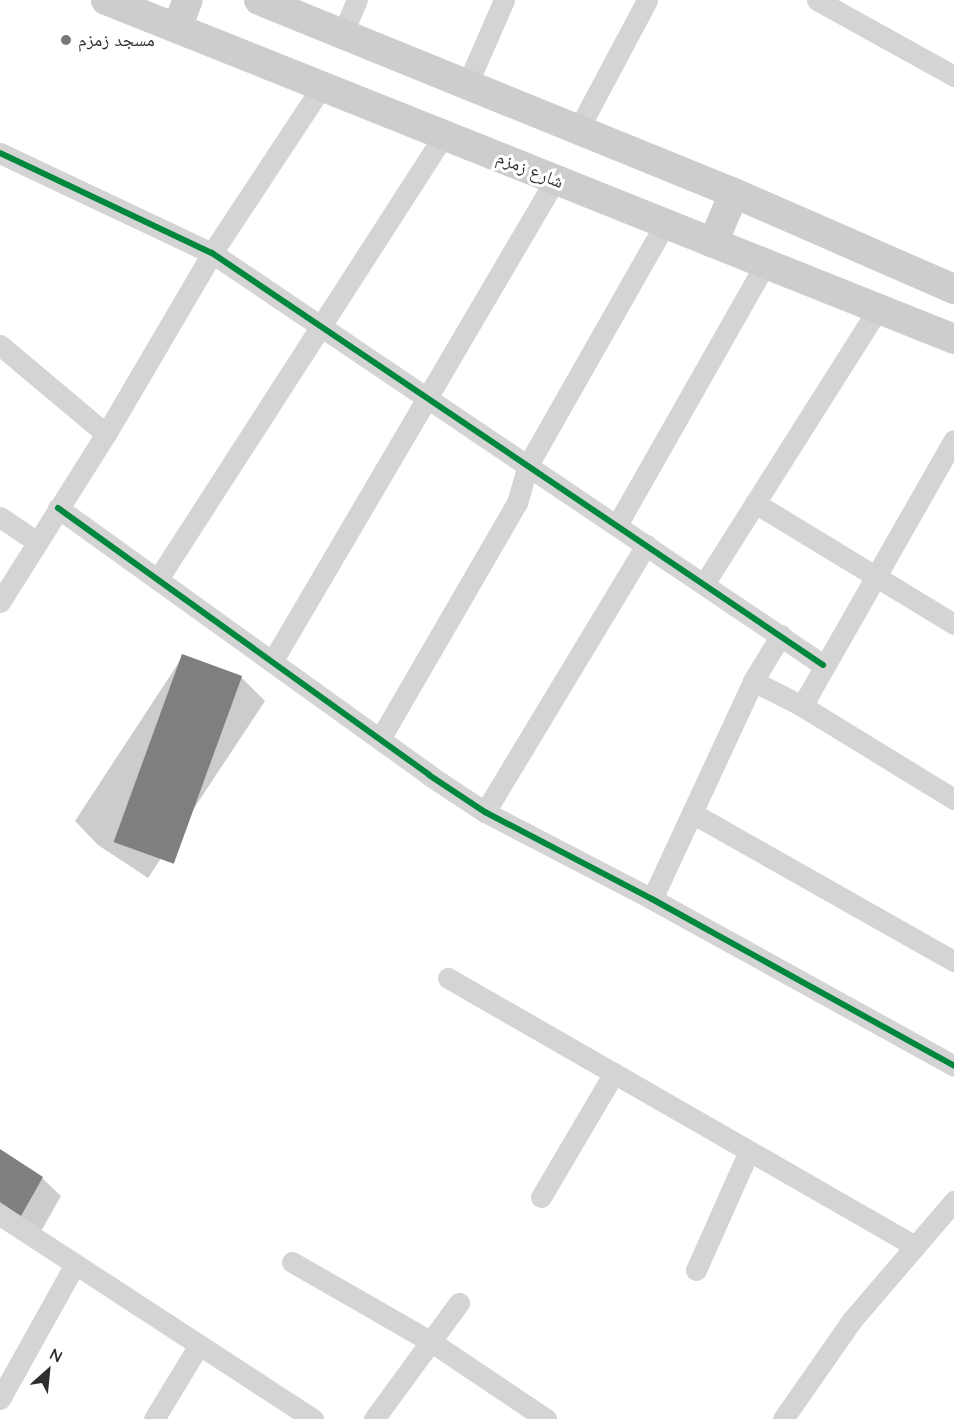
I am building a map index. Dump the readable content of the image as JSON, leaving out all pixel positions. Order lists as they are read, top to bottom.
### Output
{
  "streets": {
    "main road": ["شارع زمزم"]
  },
  "places": ["مسجد زمزم"],
  "north": "top right"
}
